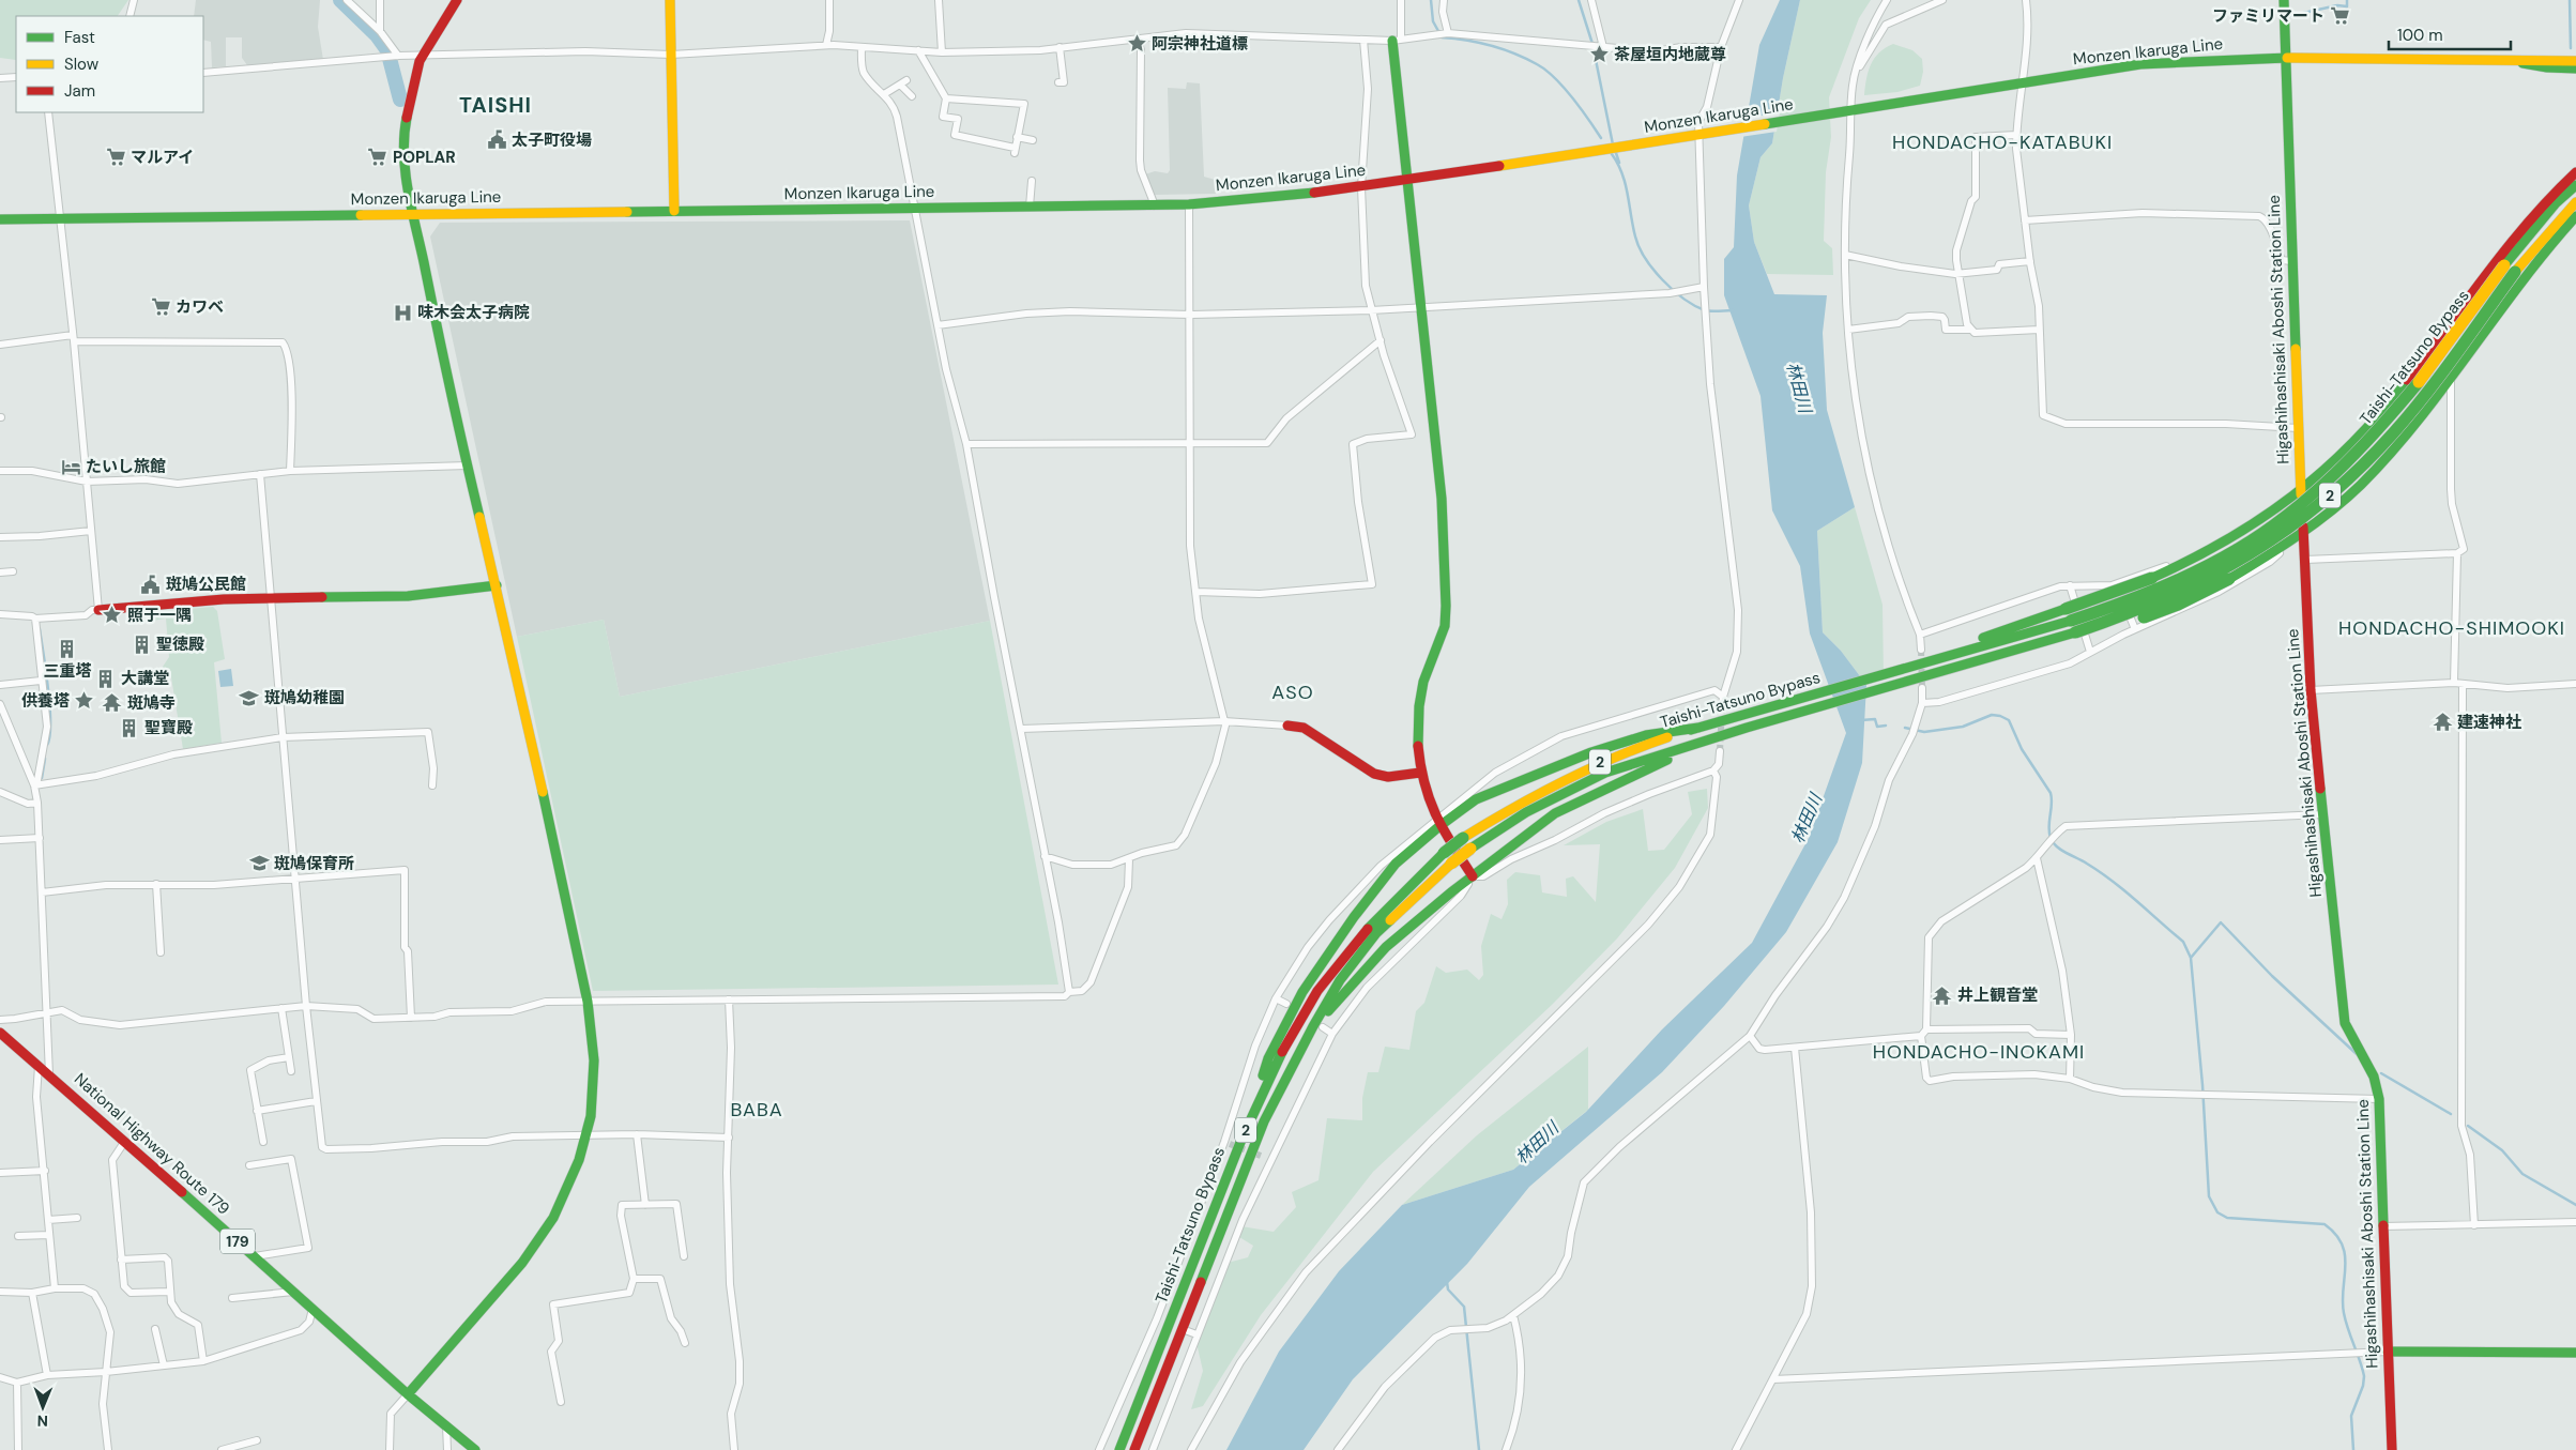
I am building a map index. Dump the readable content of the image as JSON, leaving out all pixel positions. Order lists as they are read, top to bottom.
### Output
{
  "streets": {
    "main road": [
      "Monzen Ikaruga Line",
      "Higashihashisaki Aboshi Station Line",
      "Taishi-Tatsuno Bypass",
      "2",
      "National Highway Route 179",
      "179"
    ]
  },
  "crossings": [
    ["Monzen Ikaruga Line", "Higashihashisaki Aboshi Station Line"]
  ],
  "districts": [
    "TAISHI",
    "HONDACHO-KATABUKI",
    "HONDACHO-SHIMOOKI",
    "ASO",
    "HONDACHO-INOKAMI",
    "BABA"
  ],
  "water": ["林田川"],
  "places": {
    "supermarket": [
      "ファミリマート",
      "マルアイ",
      "POPLAR",
      "カワベ"
    ],
    "place": [
      "阿宗神社道標",
      "茶屋垣内地蔵尊",
      "照于一隅",
      "供養塔"
    ],
    "public building": ["太子町役場", "斑鳩公民館"],
    "hospital": ["味木会太子病院"],
    "hotel": ["たいし旅館"],
    "building": [
      "聖徳殿",
      "三重塔",
      "大講堂",
      "聖寶殿"
    ],
    "school or university": ["斑鳩幼稚園", "斑鳩保育所"],
    "temple": ["斑鳩寺", "建速神社", "井上観音堂"]
  },
  "legend": ["Fast", "Slow", "Jam"],
  "scale_bar": "100 m",
  "north": "bottom"
}
